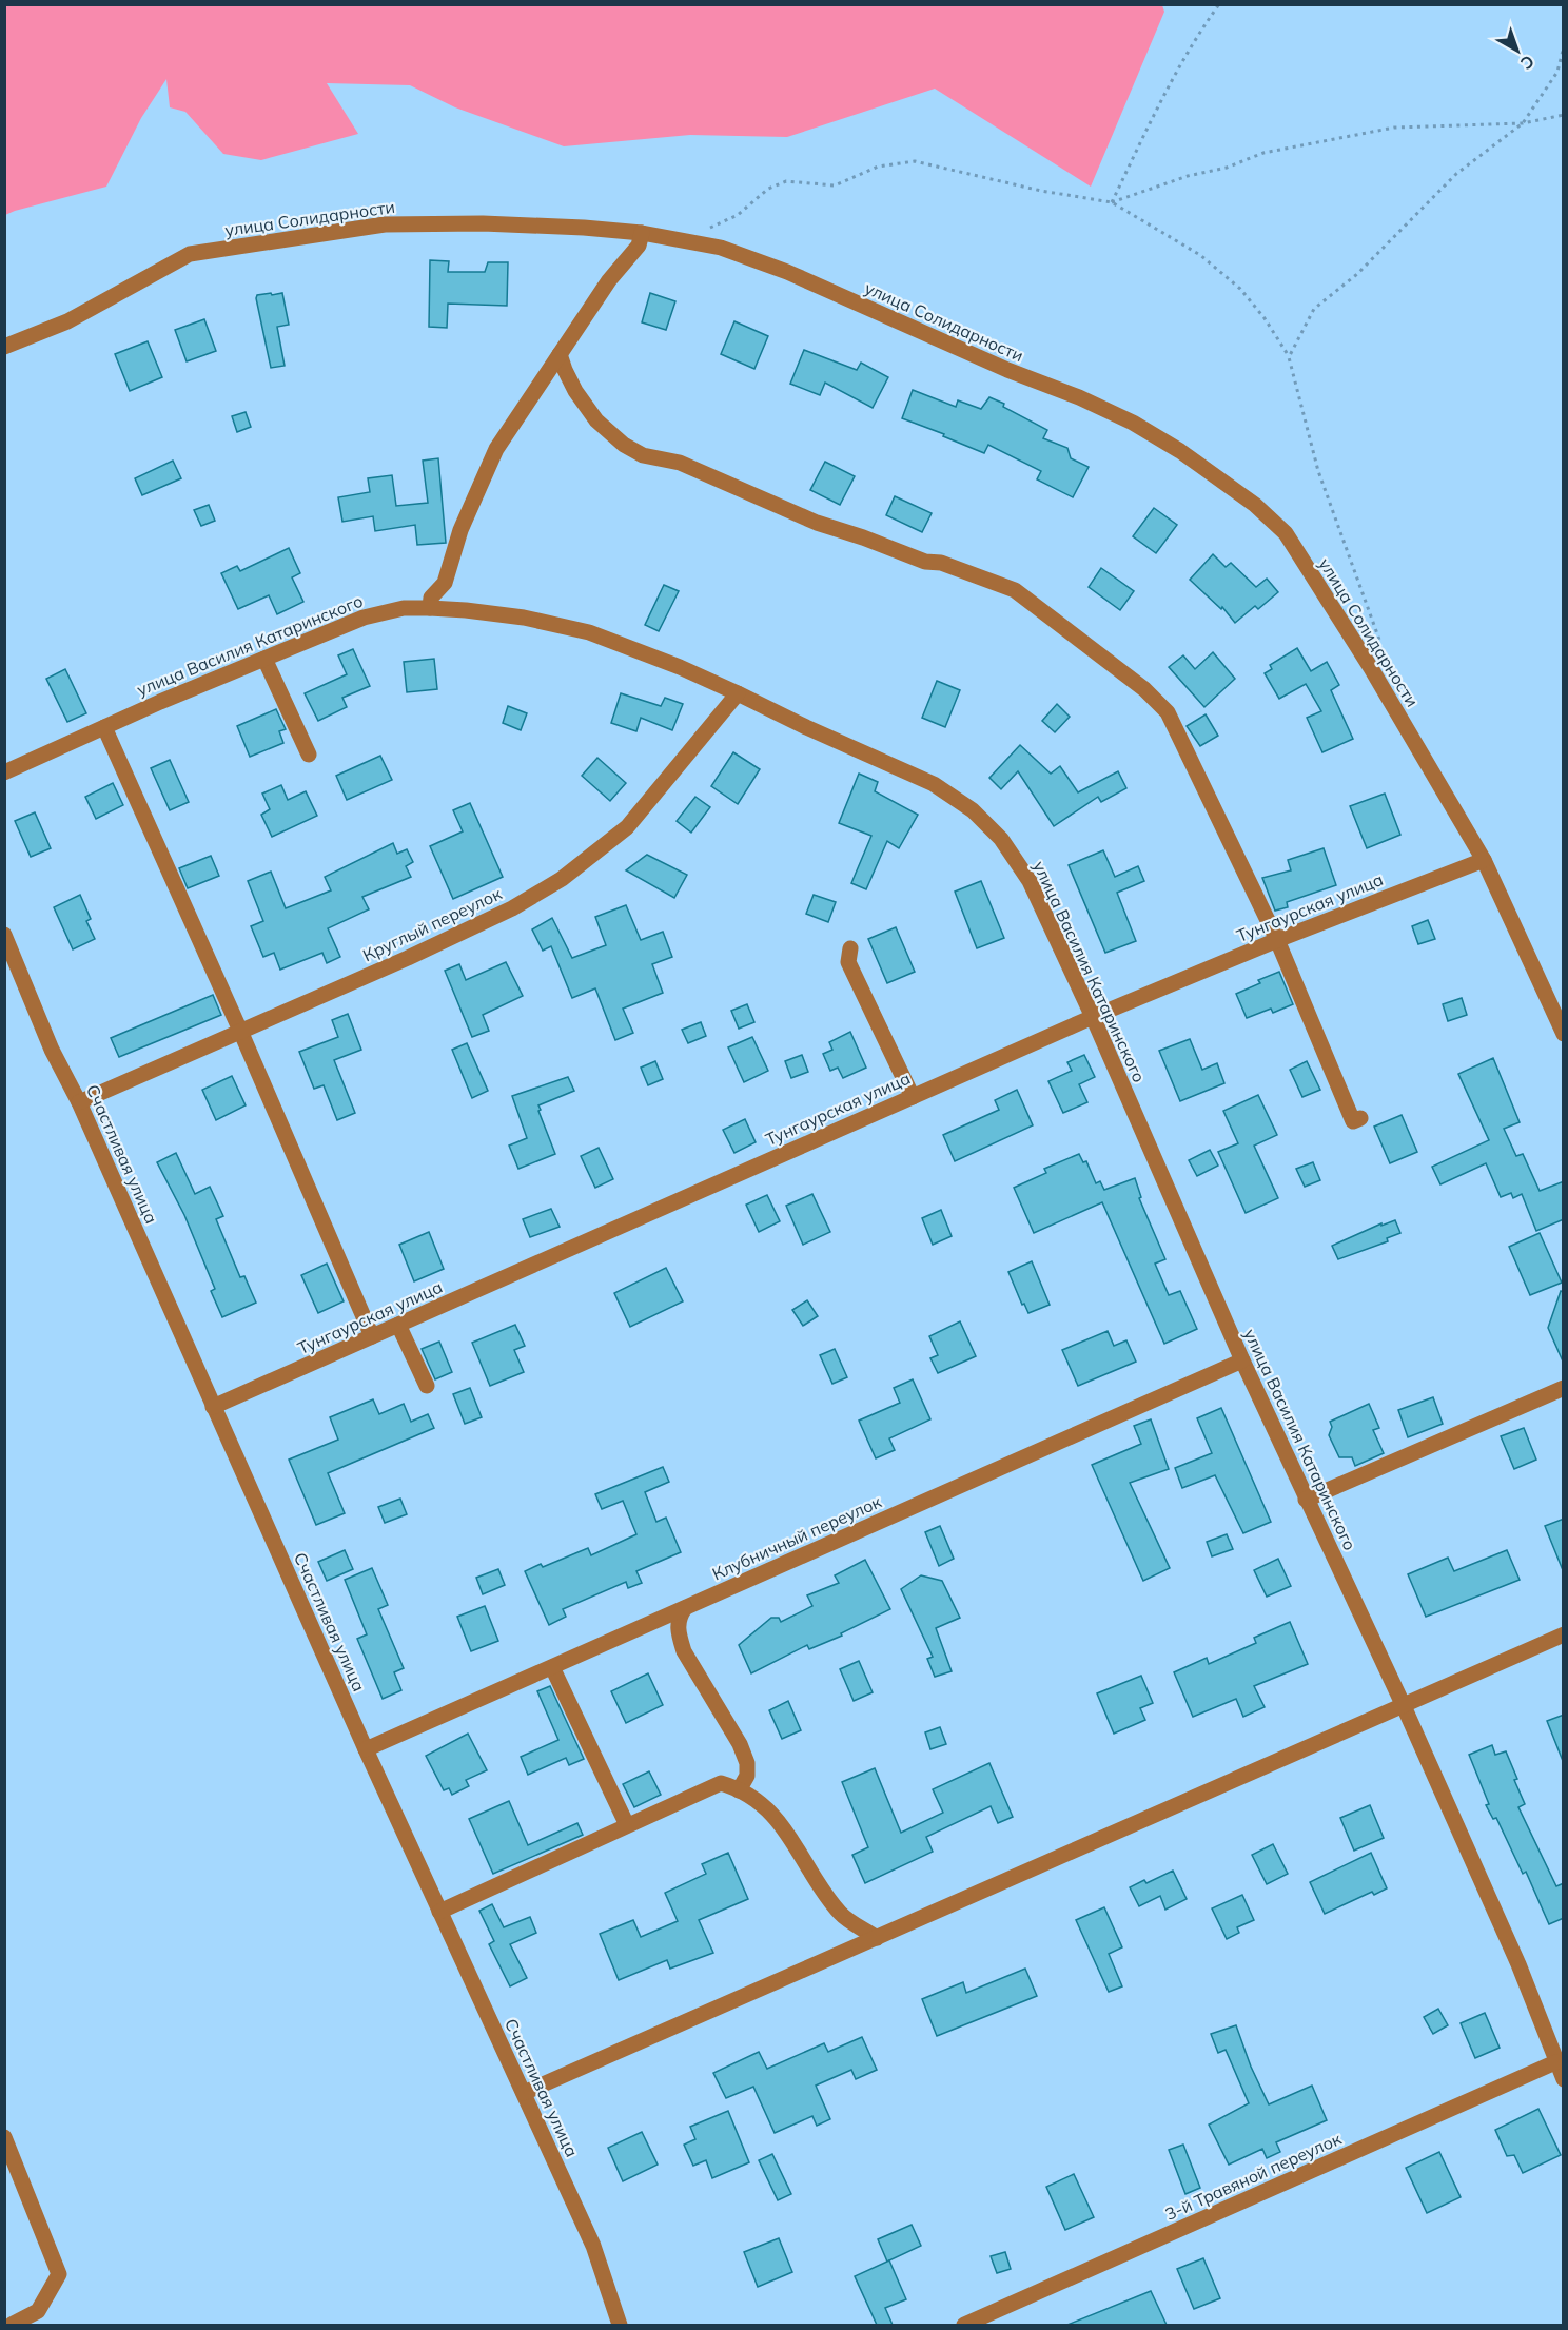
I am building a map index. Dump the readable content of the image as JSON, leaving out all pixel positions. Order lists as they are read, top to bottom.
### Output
{
  "streets": {
    "street": [
      "улица Солидарности",
      "улица Василия Катаринского",
      "Тунгаурская улица",
      "Круглый переулок",
      "Счастливая улица",
      "Клубничный переулок",
      "3-й Травяной переулок"
    ]
  },
  "crossings": [
    ["улица Солидарности", "Тунгаурская улица"],
    ["улица Василия Катаринского", "Тунгаурская улица"],
    ["улица Василия Катаринского", "Круглый переулок"],
    ["улица Василия Катаринского", "Клубничный переулок"],
    ["улица Василия Катаринского", "3-й Травяной переулок"],
    ["Тунгаурская улица", "Счастливая улица"],
    ["Круглый переулок", "Счастливая улица"],
    ["Счастливая улица", "Клубничный переулок"]
  ],
  "north": "bottom right"
}
